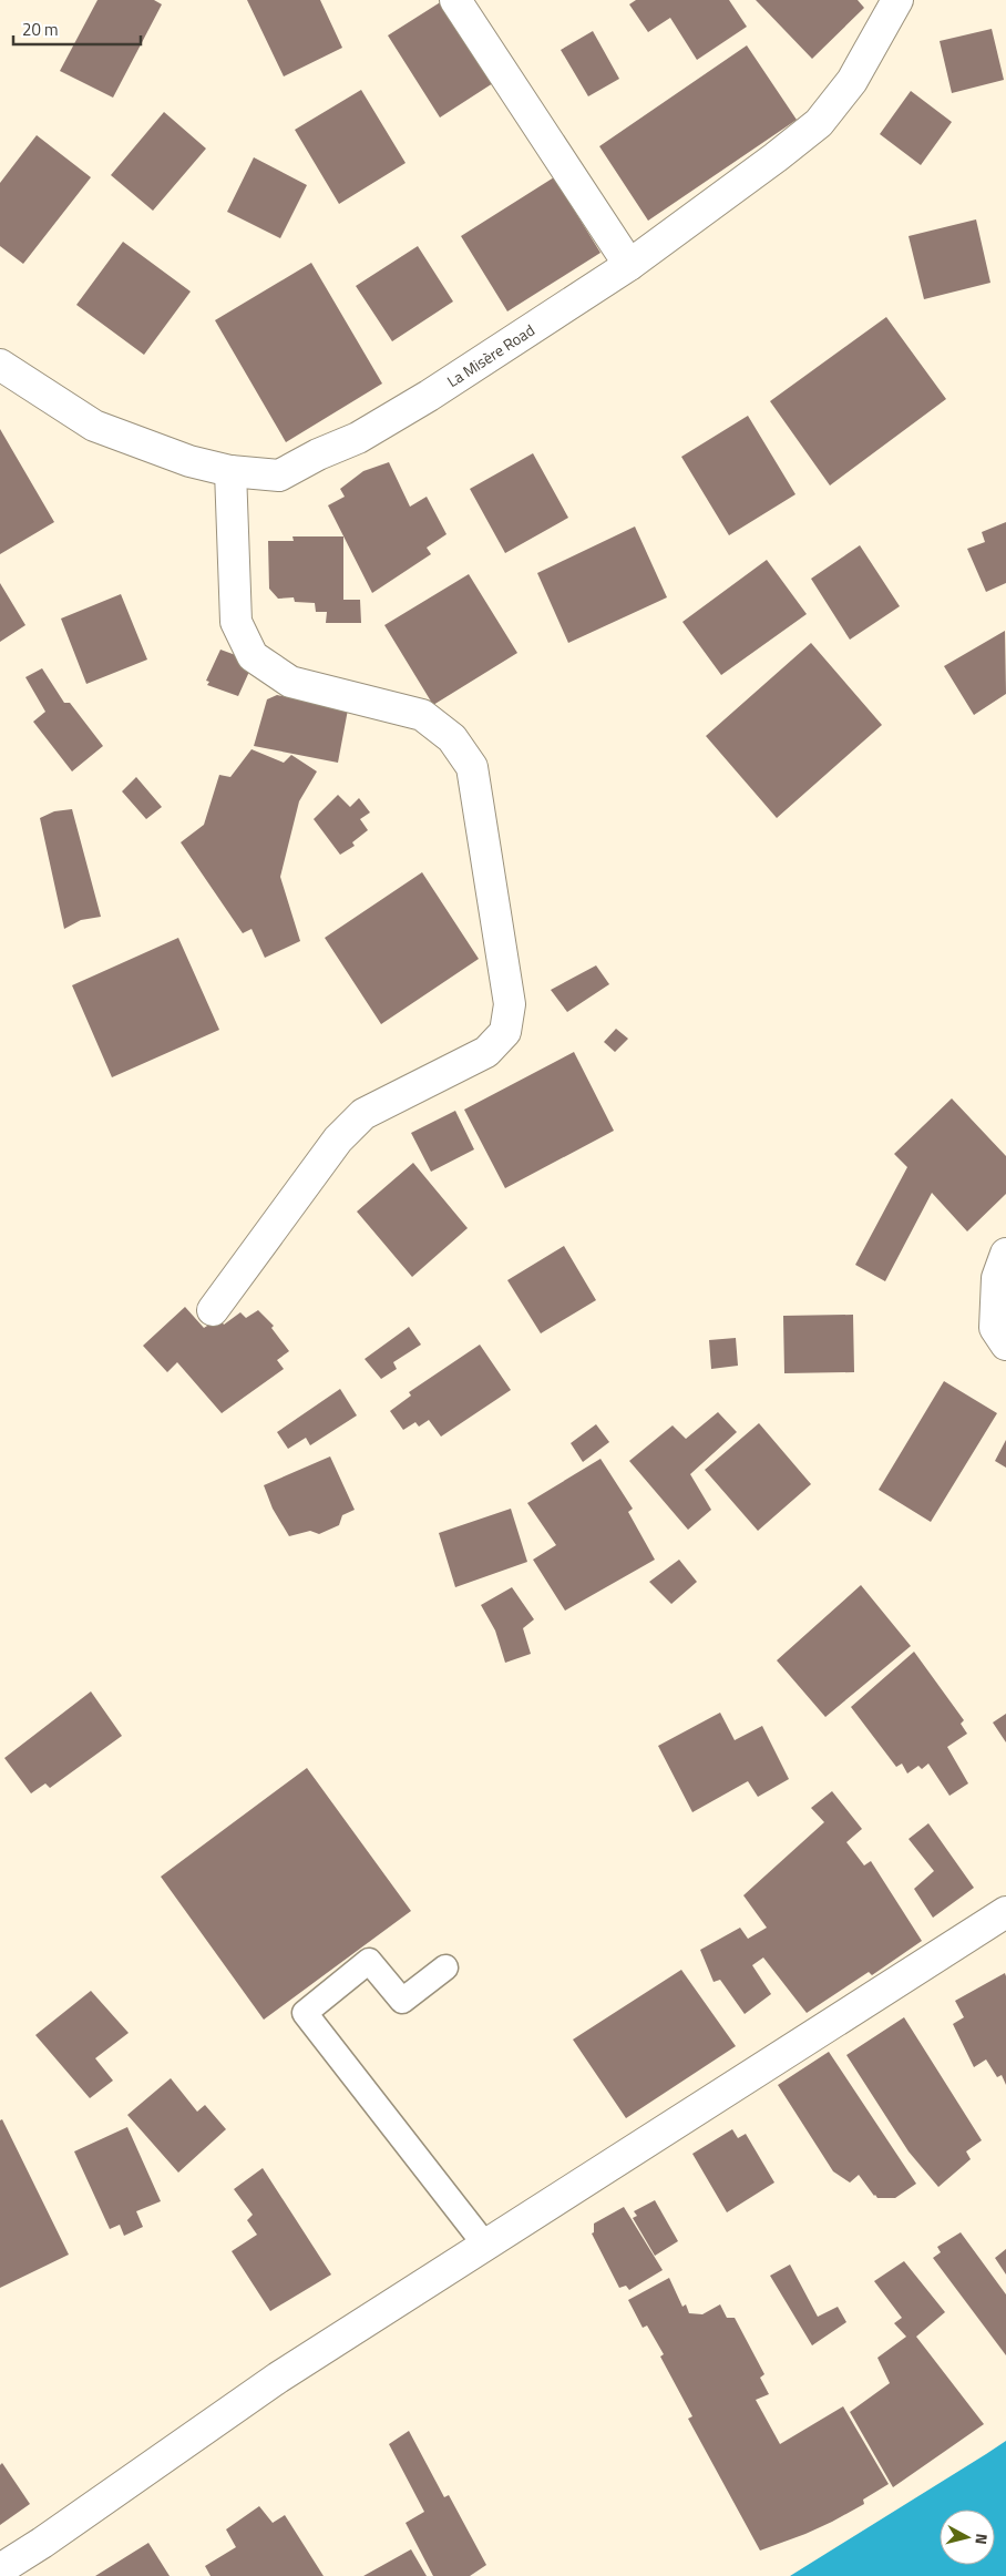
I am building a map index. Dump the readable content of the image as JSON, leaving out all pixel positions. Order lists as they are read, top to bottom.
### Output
{
  "streets": {
    "main road": ["La Misère Road"]
  },
  "scale_bar": "20 m",
  "north": "right"
}
